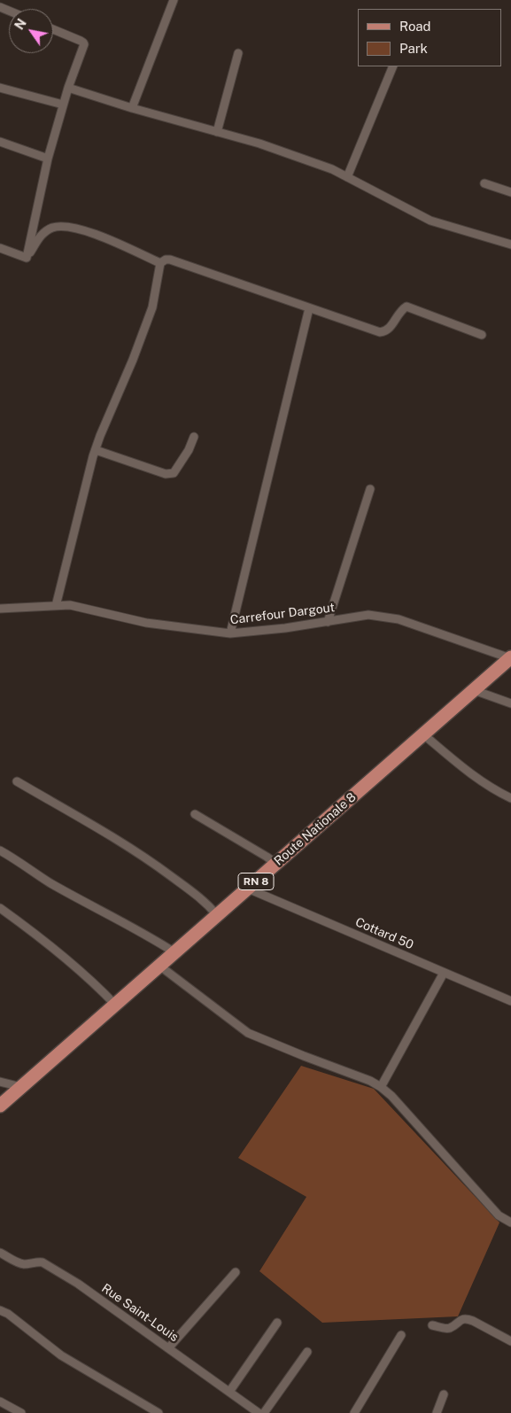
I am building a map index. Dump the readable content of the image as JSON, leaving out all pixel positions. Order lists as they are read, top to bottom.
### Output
{
  "streets": {
    "main road": ["Route Nationale 8", "RN 8"],
    "street": ["Carrefour Dargout", "Cottard 50", "Rue Saint-Louis"]
  },
  "crossings": [
    ["Carrefour Dargout", "Route Nationale 8"],
    ["Route Nationale 8", "Cottard 50"]
  ],
  "legend": ["Road", "Park"],
  "north": "top left"
}
